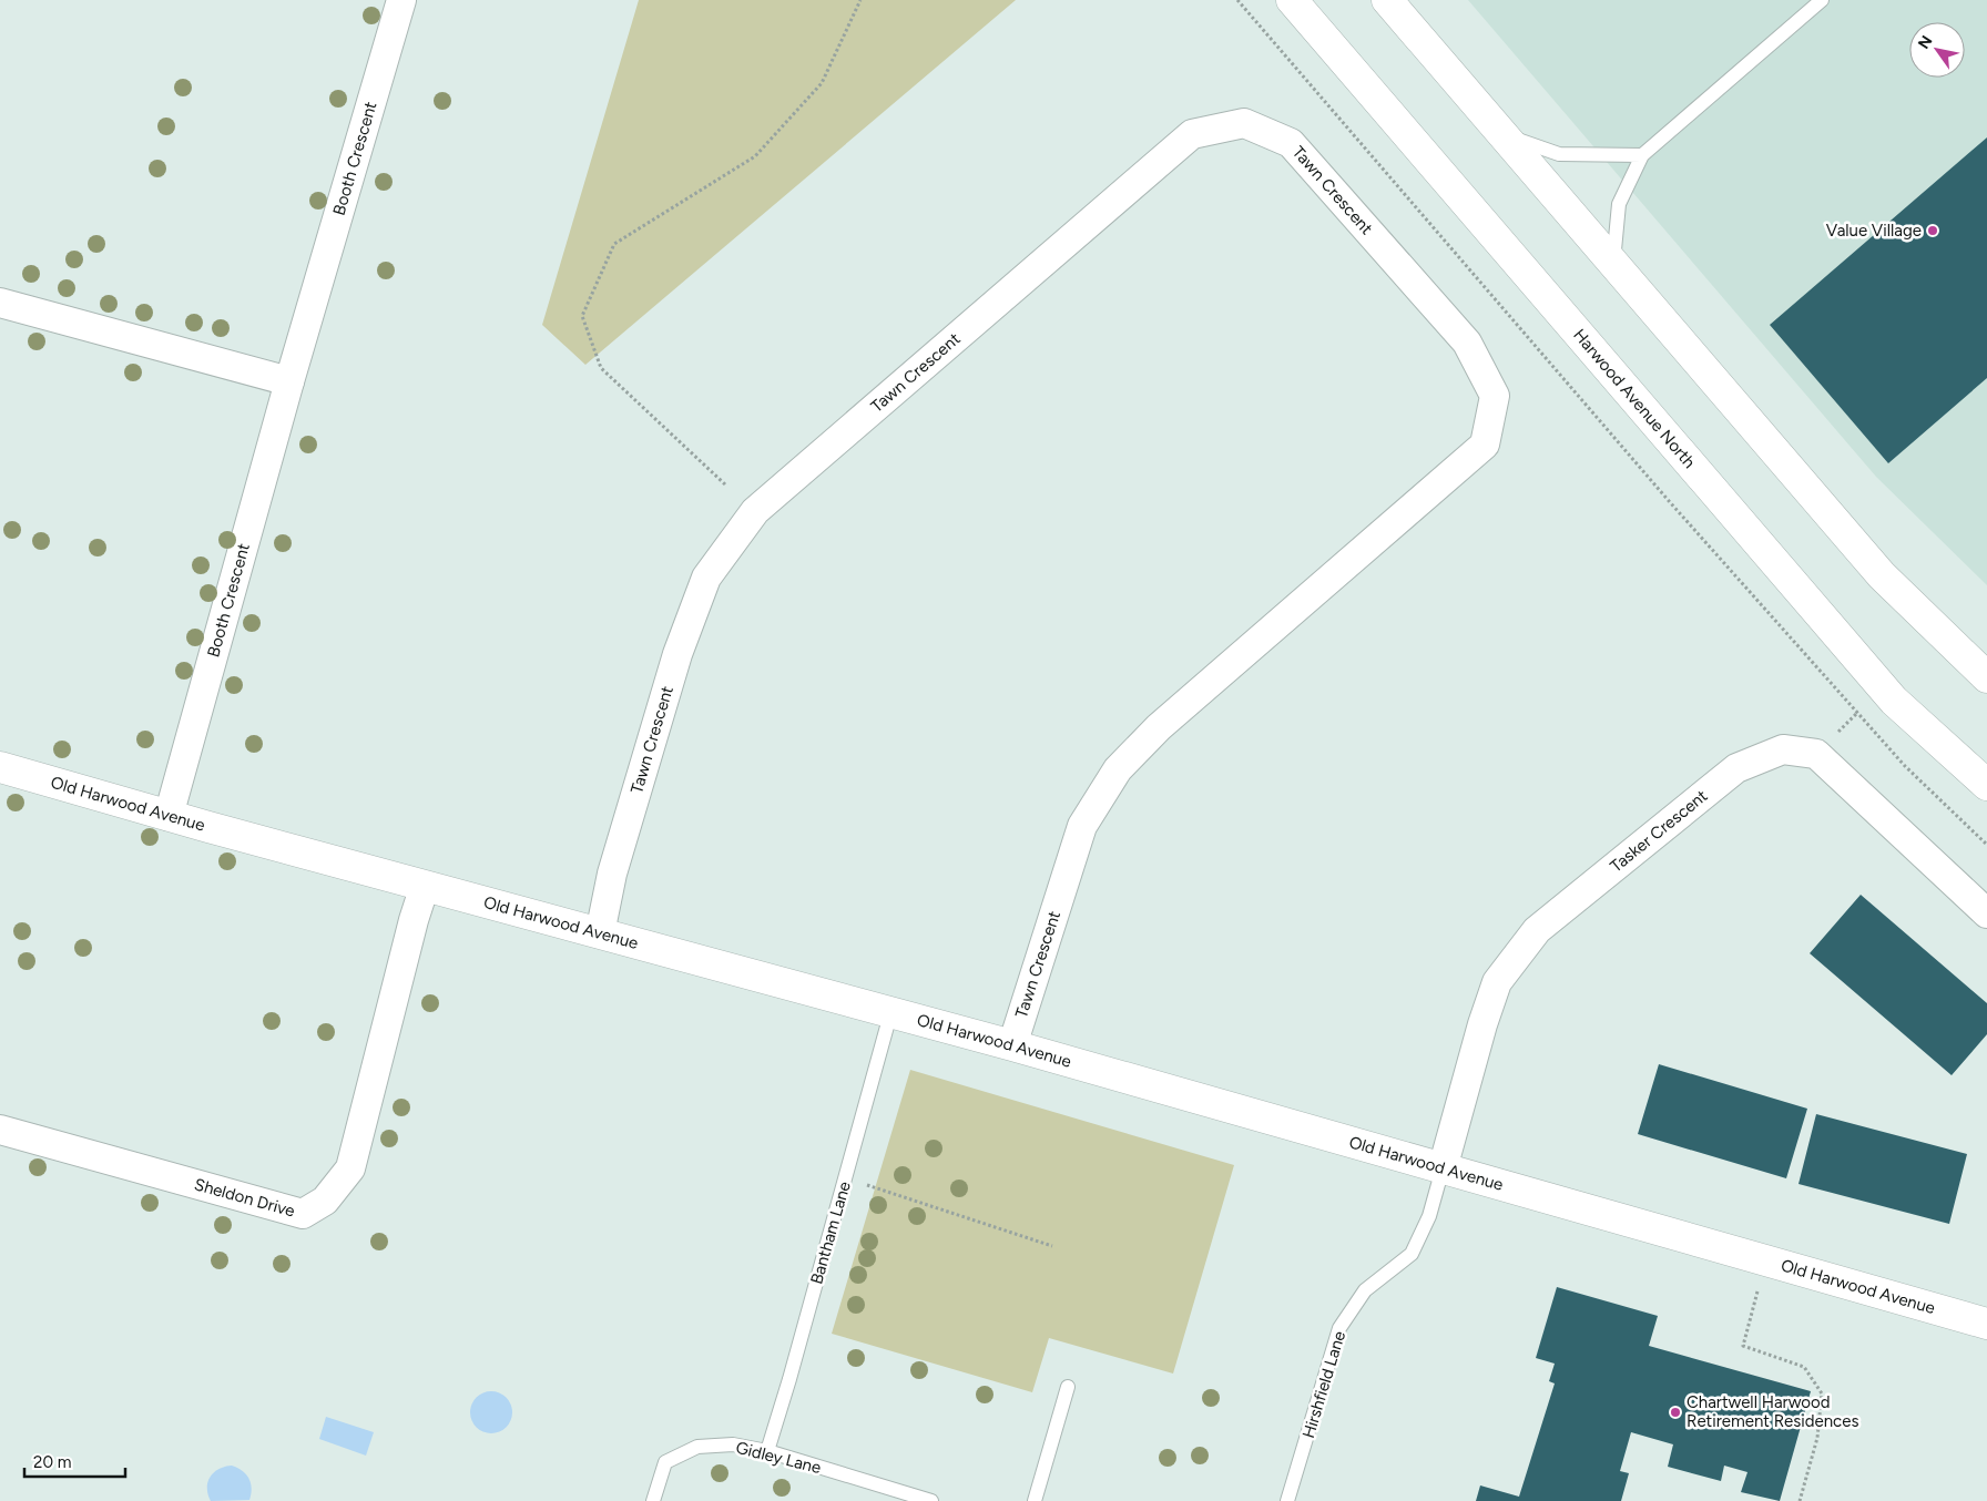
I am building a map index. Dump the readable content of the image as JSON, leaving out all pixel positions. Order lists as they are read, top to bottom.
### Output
{
  "streets": {
    "street": [
      "Booth Crescent",
      "Tawn Crescent",
      "Harwood Avenue North",
      "Old Harwood Avenue",
      "Tasker Crescent",
      "Sheldon Drive"
    ],
    "lane": ["Bantham Lane", "Hirshfield Lane", "Gidley Lane"]
  },
  "crossings": [
    ["Booth Crescent", "Old Harwood Avenue"],
    ["Tawn Crescent", "Old Harwood Avenue"],
    ["Old Harwood Avenue", "Tasker Crescent"],
    ["Old Harwood Avenue", "Sheldon Drive"],
    ["Old Harwood Avenue", "Bantham Lane"],
    ["Old Harwood Avenue", "Hirshfield Lane"],
    ["Tasker Crescent", "Hirshfield Lane"],
    ["Bantham Lane", "Gidley Lane"]
  ],
  "places": ["Value Village", "Chartwell Harwood Retirement Residences"],
  "scale_bar": "20 m",
  "north": "top left"
}
